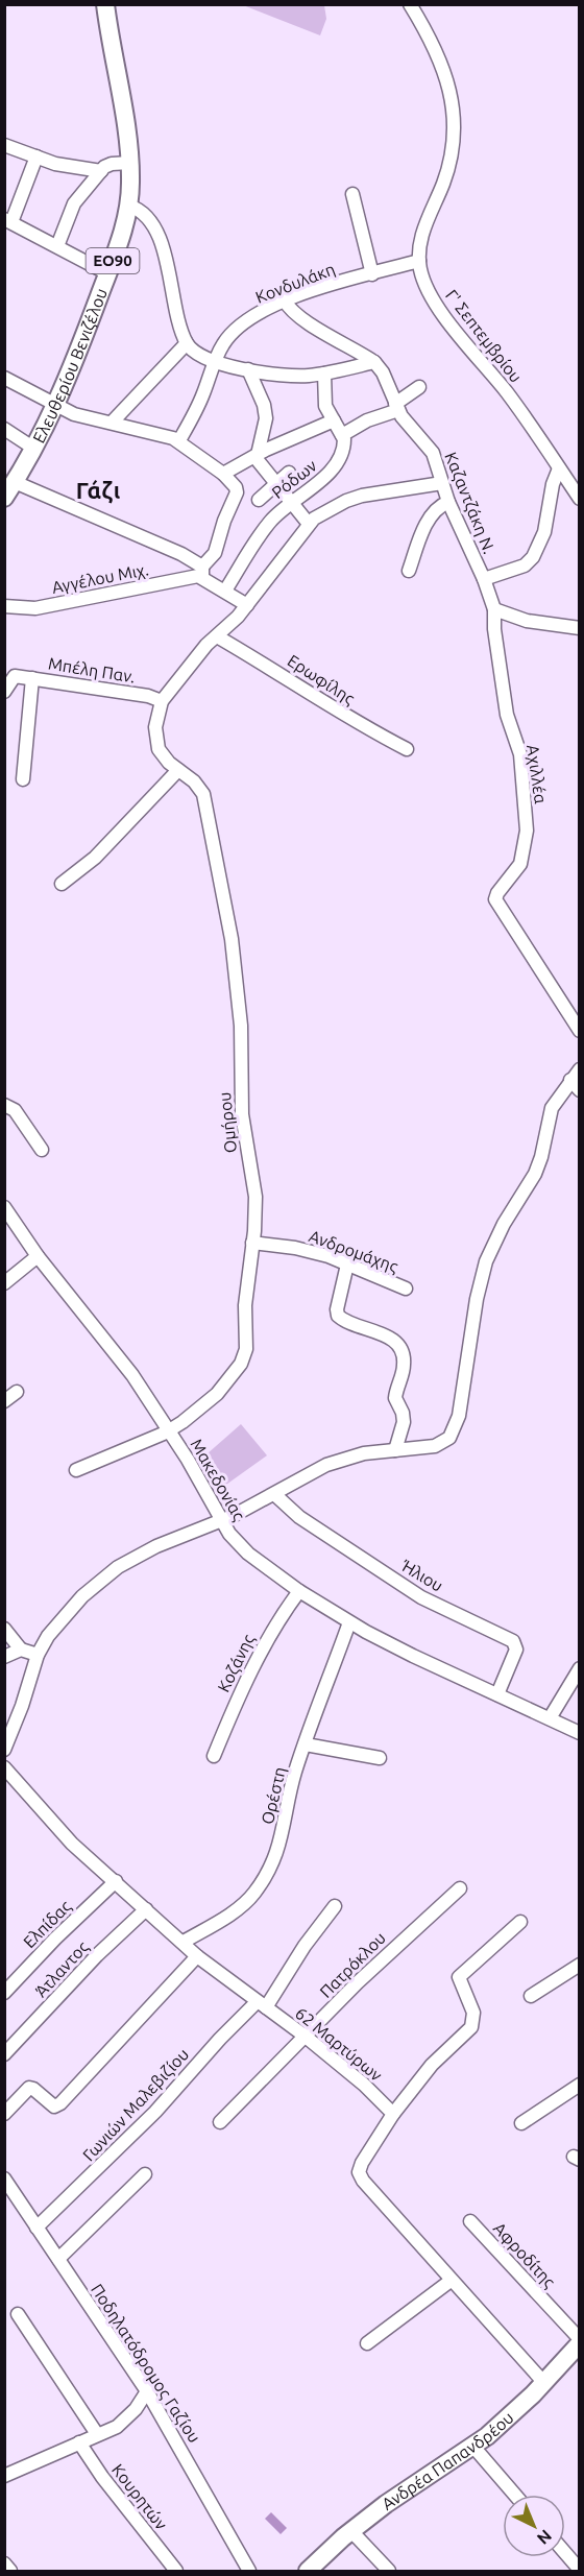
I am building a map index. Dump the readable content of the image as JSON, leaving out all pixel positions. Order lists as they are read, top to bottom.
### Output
{
  "streets": {
    "main road": ["ΕΟ90", "Ελευθερίου Βενιζέλου", "Ανδρέα Παπανδρέου"],
    "street": [
      "Κονδυλάκη",
      "Γ' Σεπτεμβρίου",
      "Ρόδων",
      "Καζαντζάκη Ν.",
      "Αγγέλου Μιχ.",
      "Μπέλη Παν.",
      "Ερωφίλης",
      "Αχιλλέα",
      "Ομήρου",
      "Ανδρομάχης",
      "Μακεδονίας",
      "Ήλιου",
      "Κοζάνης",
      "Ορέστη",
      "Ελπίδας",
      "Πατρόκλου",
      "Άτλαντος",
      "62 Μαρτύρων",
      "Γωνιών Μαλεβιζίου",
      "Αφροδίτης",
      "Ποδηλατόδρομος Γαζίου",
      "Κουρητών"
    ]
  },
  "crossings": [
    ["Κονδυλάκη", "Γ' Σεπτεμβρίου"],
    ["Καζαντζάκη Ν.", "Αχιλλέα"],
    ["Μπέλη Παν.", "Ομήρου"],
    ["Ομήρου", "Ανδρομάχης"],
    ["Ομήρου", "Μακεδονίας"],
    ["Μακεδονίας", "Ήλιου"],
    ["Μακεδονίας", "Κοζάνης"],
    ["Μακεδονίας", "Ορέστη"],
    ["Ορέστη", "62 Μαρτύρων"],
    ["Ελπίδας", "62 Μαρτύρων"],
    ["Πατρόκλου", "62 Μαρτύρων"],
    ["Άτλαντος", "62 Μαρτύρων"],
    ["62 Μαρτύρων", "Γωνιών Μαλεβιζίου"],
    ["Γωνιών Μαλεβιζίου", "Ποδηλατόδρομος Γαζίου"],
    ["Αφροδίτης", "Ανδρέα Παπανδρέου"]
  ],
  "districts": ["Γάζι"],
  "north": "bottom right"
}
